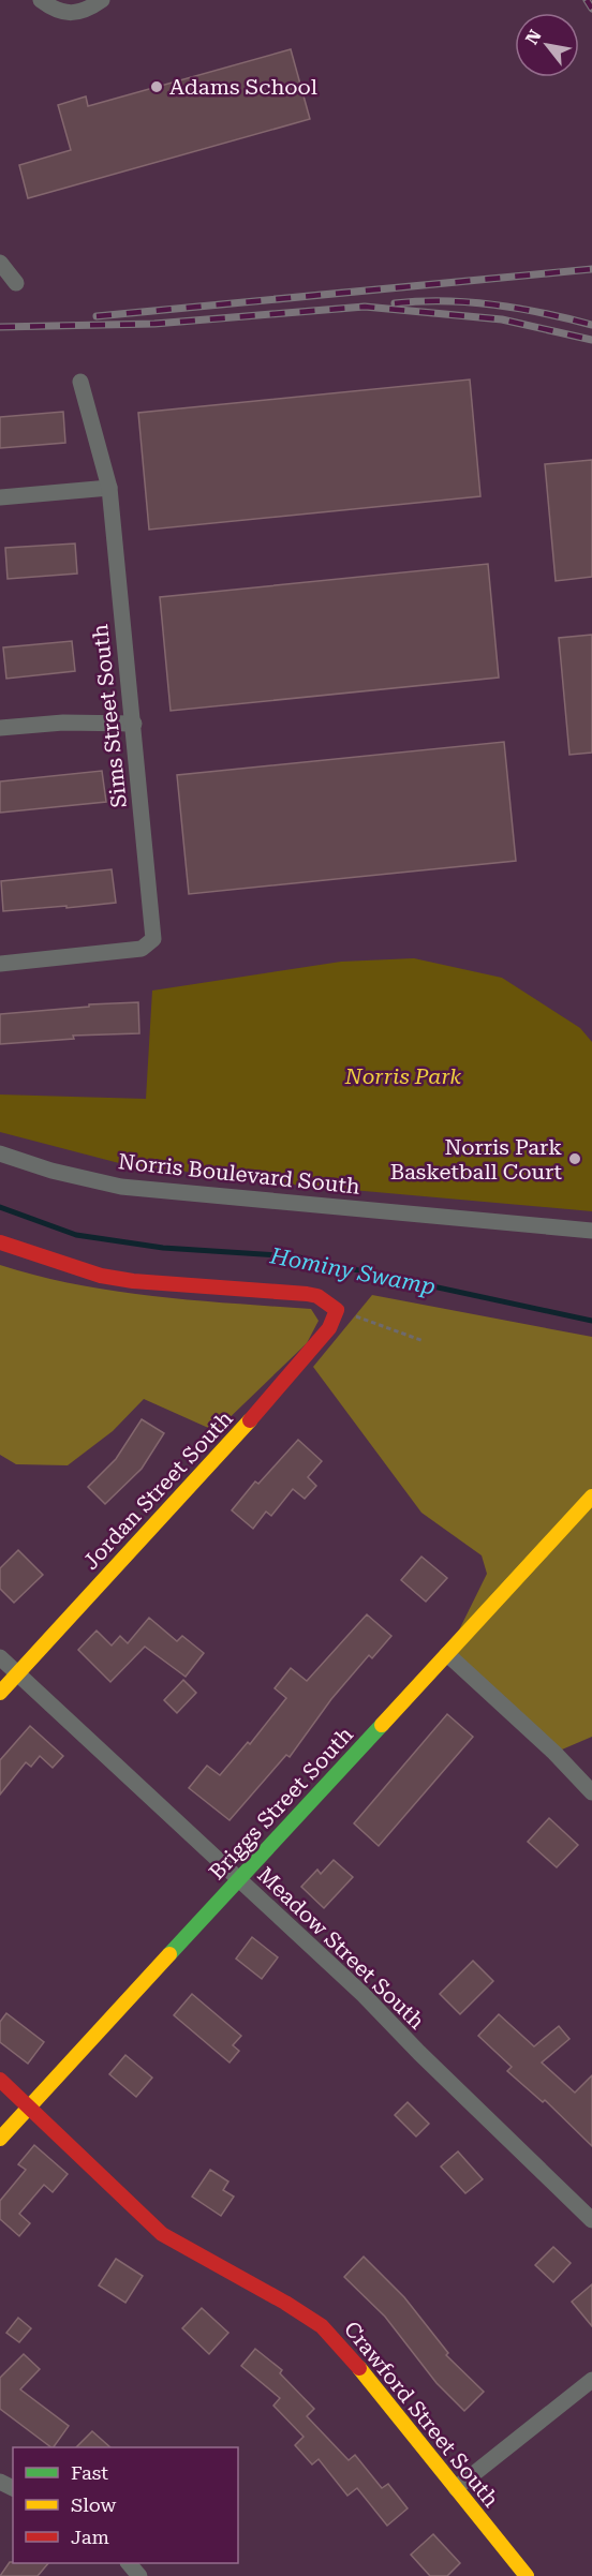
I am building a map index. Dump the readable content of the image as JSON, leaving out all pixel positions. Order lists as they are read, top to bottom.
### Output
{
  "streets": {
    "street": [
      "Sims Street South",
      "Norris Boulevard South",
      "Jordan Street South",
      "Briggs Street South",
      "Meadow Street South",
      "Crawford Street South"
    ]
  },
  "crossings": [
    ["Jordan Street South", "Meadow Street South"],
    ["Briggs Street South", "Meadow Street South"],
    ["Briggs Street South", "Crawford Street South"]
  ],
  "water": ["Hominy Swamp"],
  "parks": ["Norris Park"],
  "places": ["Adams School", "Norris Park Basketball Court"],
  "legend": ["Fast", "Slow", "Jam"],
  "north": "top left"
}
